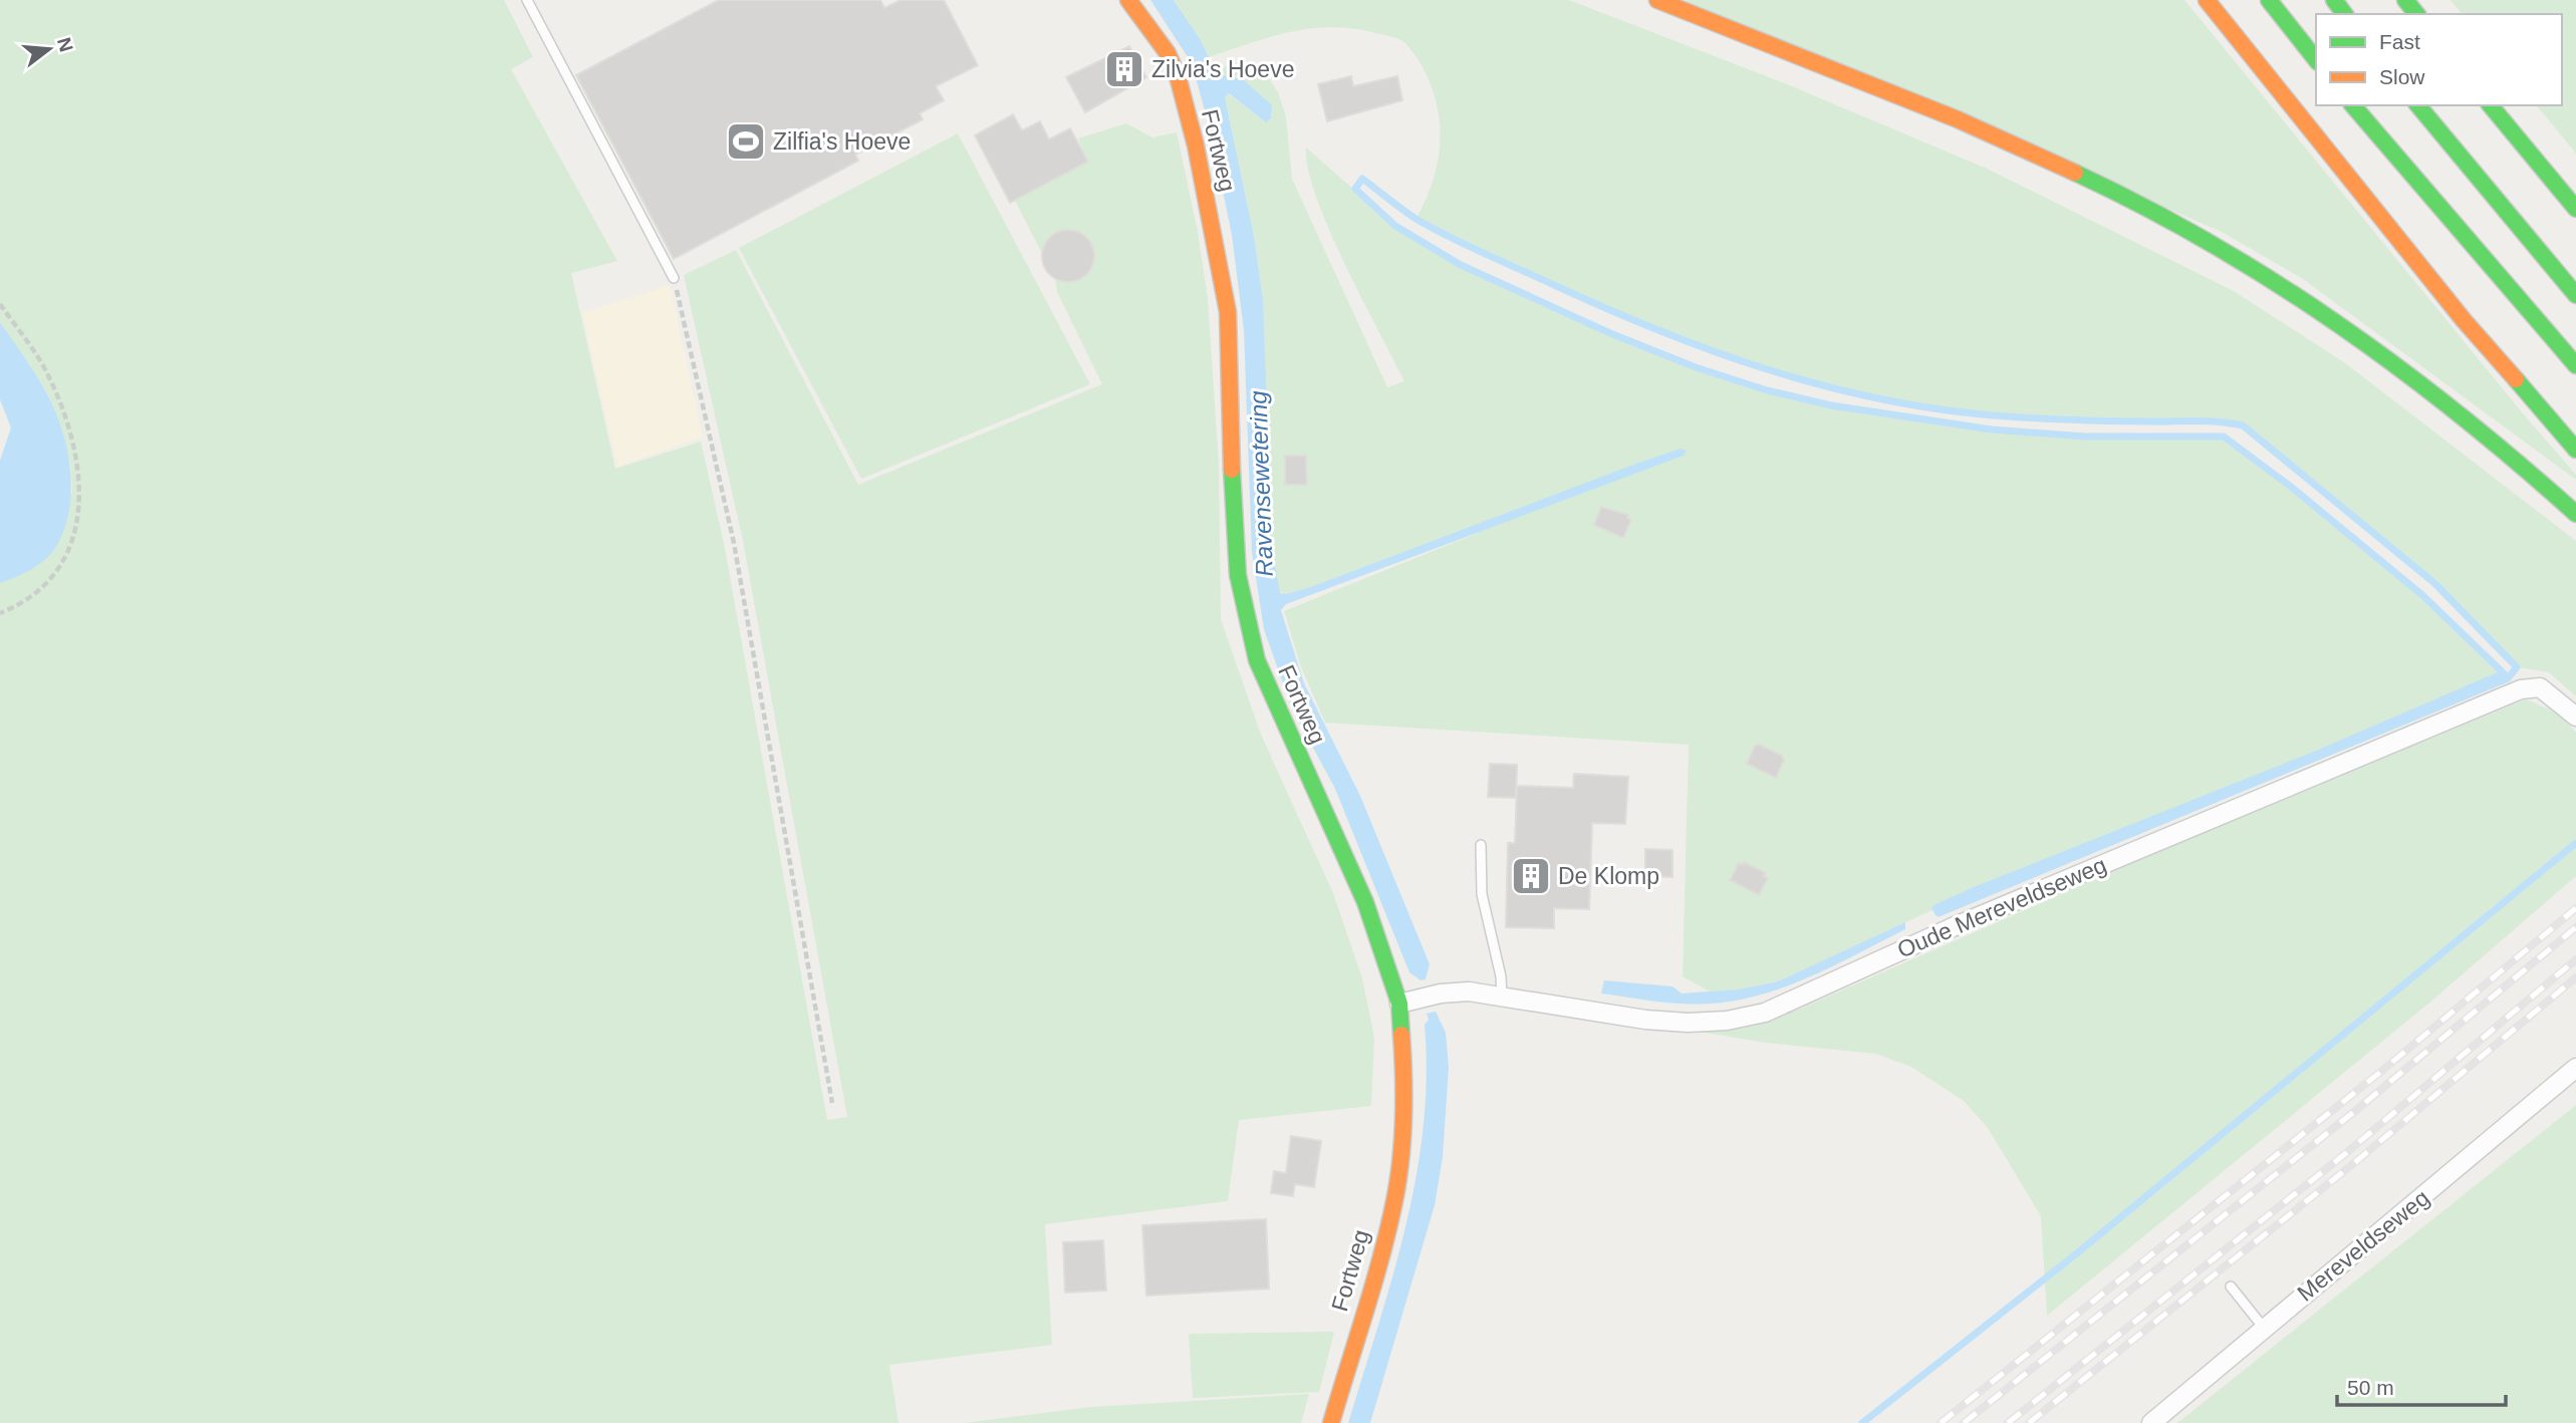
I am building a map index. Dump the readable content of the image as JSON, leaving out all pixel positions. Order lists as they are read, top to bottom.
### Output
{
  "streets": {
    "main road": ["Fortweg"],
    "street": ["Oude Mereveldseweg", "Mereveldseweg"]
  },
  "crossings": [
    ["Fortweg", "Oude Mereveldseweg"]
  ],
  "water": ["Ravensewetering"],
  "places": {
    "building": ["Zilvia's Hoeve", "De Klomp"],
    "sports": ["Zilfia's Hoeve"]
  },
  "legend": ["Fast", "Slow"],
  "scale_bar": "50 m",
  "north": "right"
}
